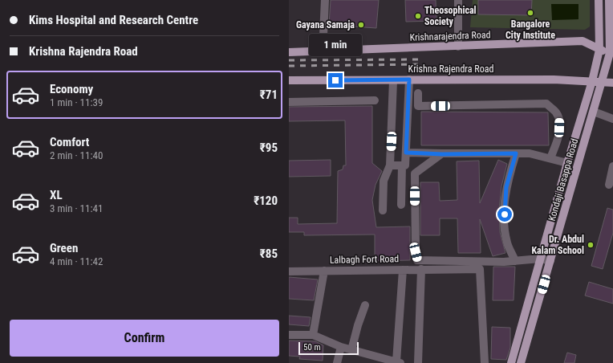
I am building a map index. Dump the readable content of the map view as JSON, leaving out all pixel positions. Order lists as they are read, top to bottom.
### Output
{
  "streets": {
    "main road": ["Krishnarajendra Road", "Krishna Rajendra Road", "Kondaji Basappa Road"],
    "street": ["Lalbagh Fort Road"]
  },
  "crossings": [
    ["Krishnarajendra Road", "Kondaji Basappa Road"],
    ["Krishna Rajendra Road", "Kondaji Basappa Road"]
  ],
  "places": [
    "Bangalore City Institute",
    "Theosophical Society",
    "Gayana Samaja",
    "Dr. Abdul Kalam School"
  ],
  "scale_bar": "50 m",
  "page": {
    "banner": ["Kims Hospital and Research Centre", "Krishna Rajendra Road"],
    "bubble": "1 min",
    "list": [
      {
        "name": "Economy",
        "note": "1 min · 11:39",
        "value": "₹71"
      },
      {
        "name": "Comfort",
        "note": "2 min · 11:40",
        "value": "₹95"
      },
      {
        "name": "XL",
        "note": "3 min · 11:41",
        "value": "₹120"
      },
      {
        "name": "Green",
        "note": "4 min · 11:42",
        "value": "₹85"
      }
    ],
    "buttons": "Confirm",
    "scale": "50 m"
  }
}
